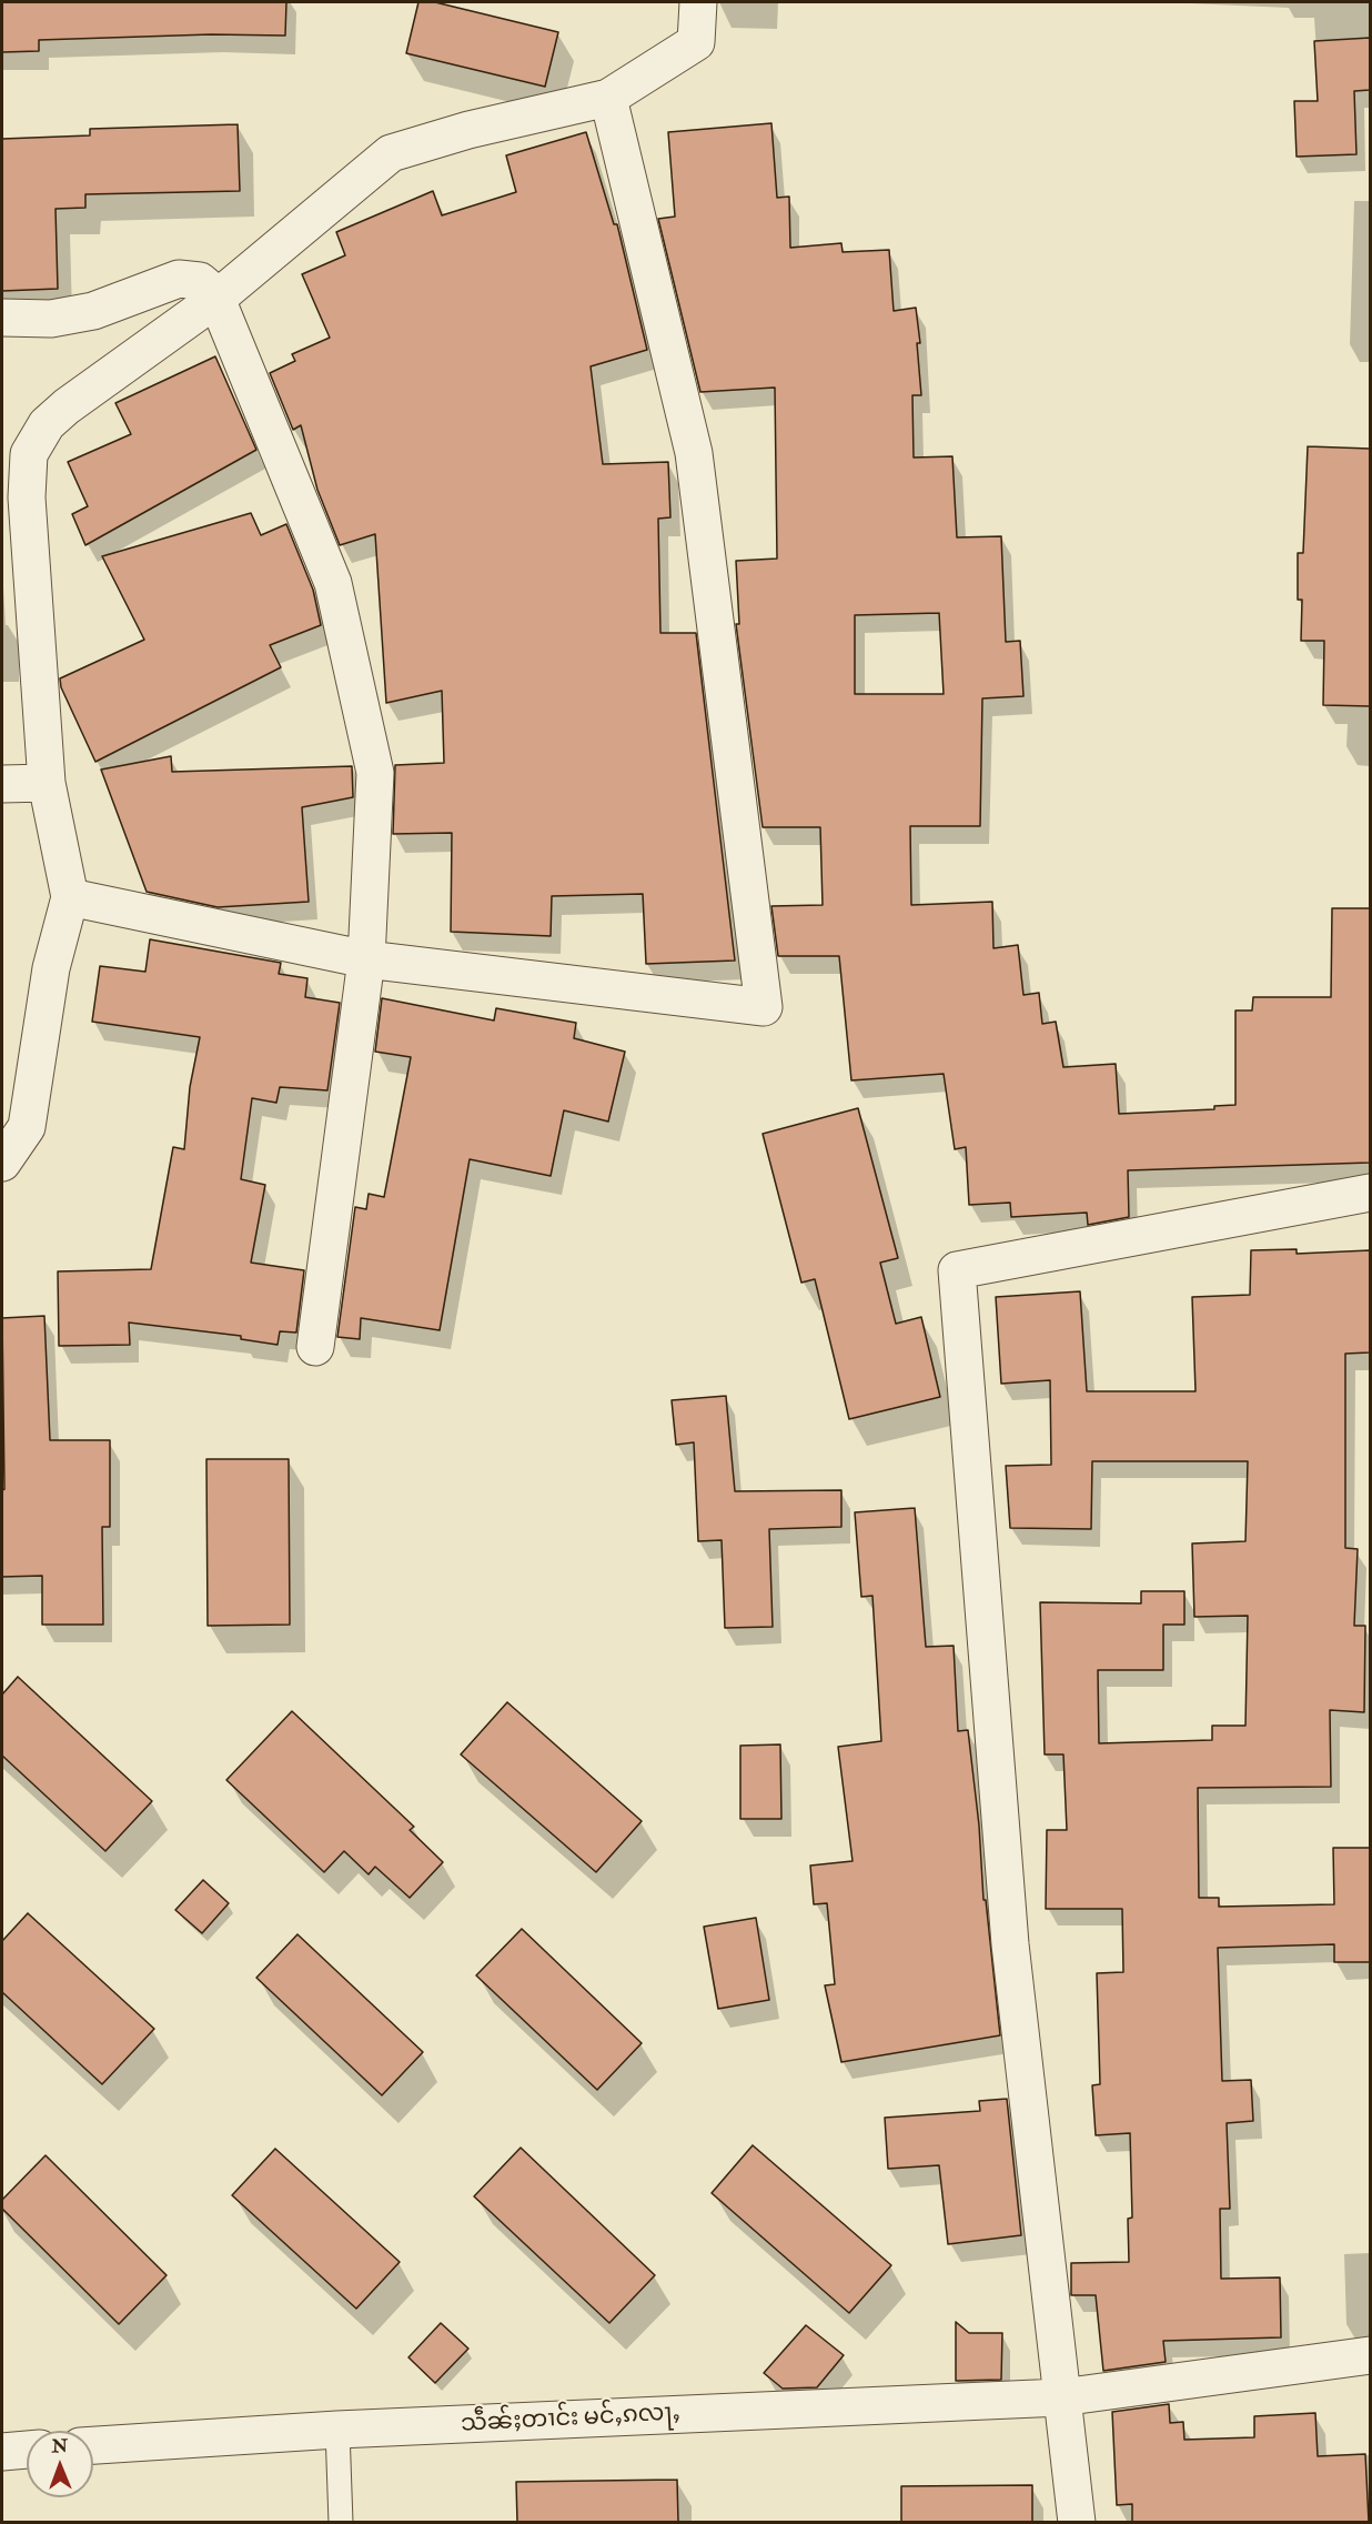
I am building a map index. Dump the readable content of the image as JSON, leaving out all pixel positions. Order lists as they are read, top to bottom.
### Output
{
  "streets": {
    "street": ["သဵၼ်ႈတၢင်း မင်ႇၵလႃႇ"]
  },
  "north": "top"
}
